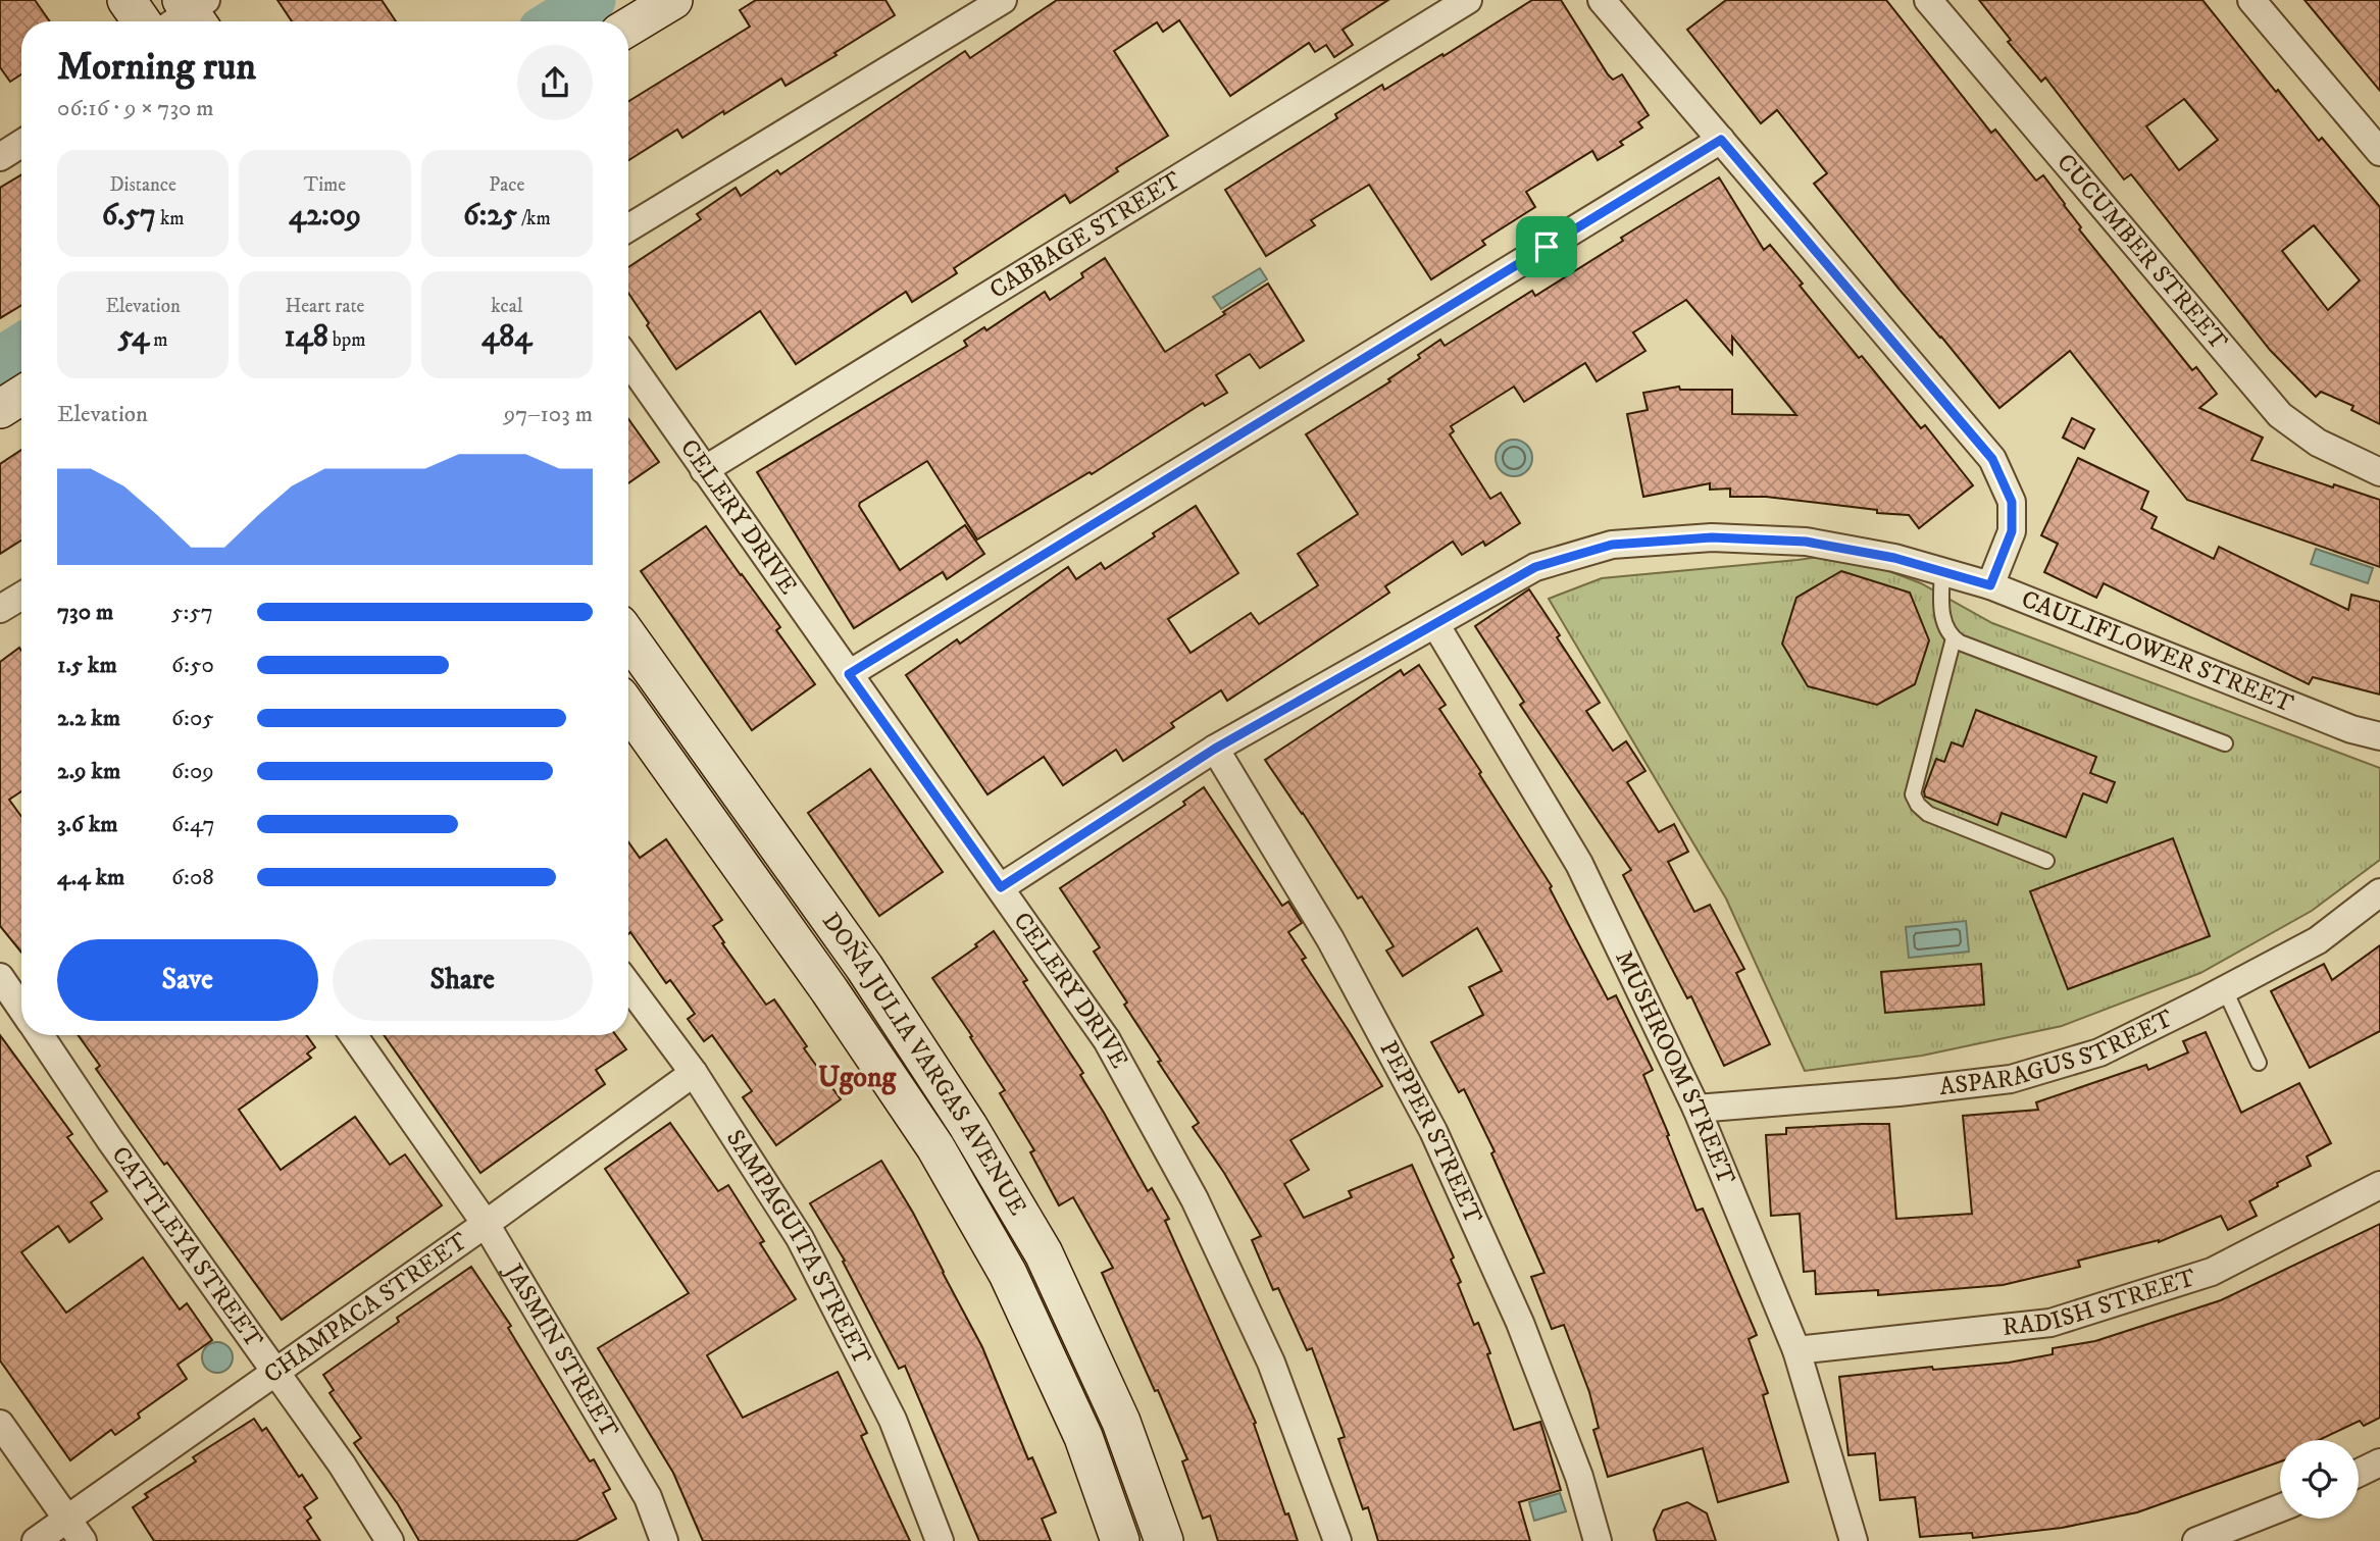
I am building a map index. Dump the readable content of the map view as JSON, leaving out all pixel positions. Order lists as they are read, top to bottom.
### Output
{
  "streets": {
    "main road": ["DOÑA JULIA VARGAS AVENUE"],
    "street": [
      "CABBAGE STREET",
      "CUCUMBER STREET",
      "CELERY DRIVE",
      "CAULIFLOWER STREET",
      "ASPARAGUS STREET",
      "MUSHROOM STREET",
      "PEPPER STREET",
      "SAMPAGUITA STREET",
      "CATTLEYA STREET",
      "RADISH STREET",
      "CHAMPACA STREET",
      "JASMIN STREET"
    ]
  },
  "crossings": [
    ["CABBAGE STREET", "CELERY DRIVE"],
    ["CELERY DRIVE", "CAULIFLOWER STREET"],
    ["CAULIFLOWER STREET", "MUSHROOM STREET"],
    ["CAULIFLOWER STREET", "PEPPER STREET"],
    ["ASPARAGUS STREET", "MUSHROOM STREET"],
    ["MUSHROOM STREET", "RADISH STREET"],
    ["SAMPAGUITA STREET", "CHAMPACA STREET"],
    ["CATTLEYA STREET", "CHAMPACA STREET"],
    ["CHAMPACA STREET", "JASMIN STREET"]
  ],
  "districts": ["Ugong"],
  "page": {
    "heading": ["Morning run", "06:16 · 9 × 730 m"],
    "stats": [
      ["Distance", "6.57 km"],
      ["Time", "42:09"],
      ["Pace", "6:25 /km"],
      ["Elevation", "54 m"],
      ["Heart rate", "148 bpm"],
      ["kcal", "484"]
    ],
    "chart": ["Elevation", "97–103 m"],
    "list": [
      {
        "name": "730 m",
        "note": "5:57"
      },
      {
        "name": "1.5 km",
        "note": "6:50"
      },
      {
        "name": "2.2 km",
        "note": "6:05"
      },
      {
        "name": "2.9 km",
        "note": "6:09"
      },
      {
        "name": "3.6 km",
        "note": "6:47"
      },
      {
        "name": "4.4 km",
        "note": "6:08"
      }
    ],
    "buttons": ["Save", "Share"]
  }
}
